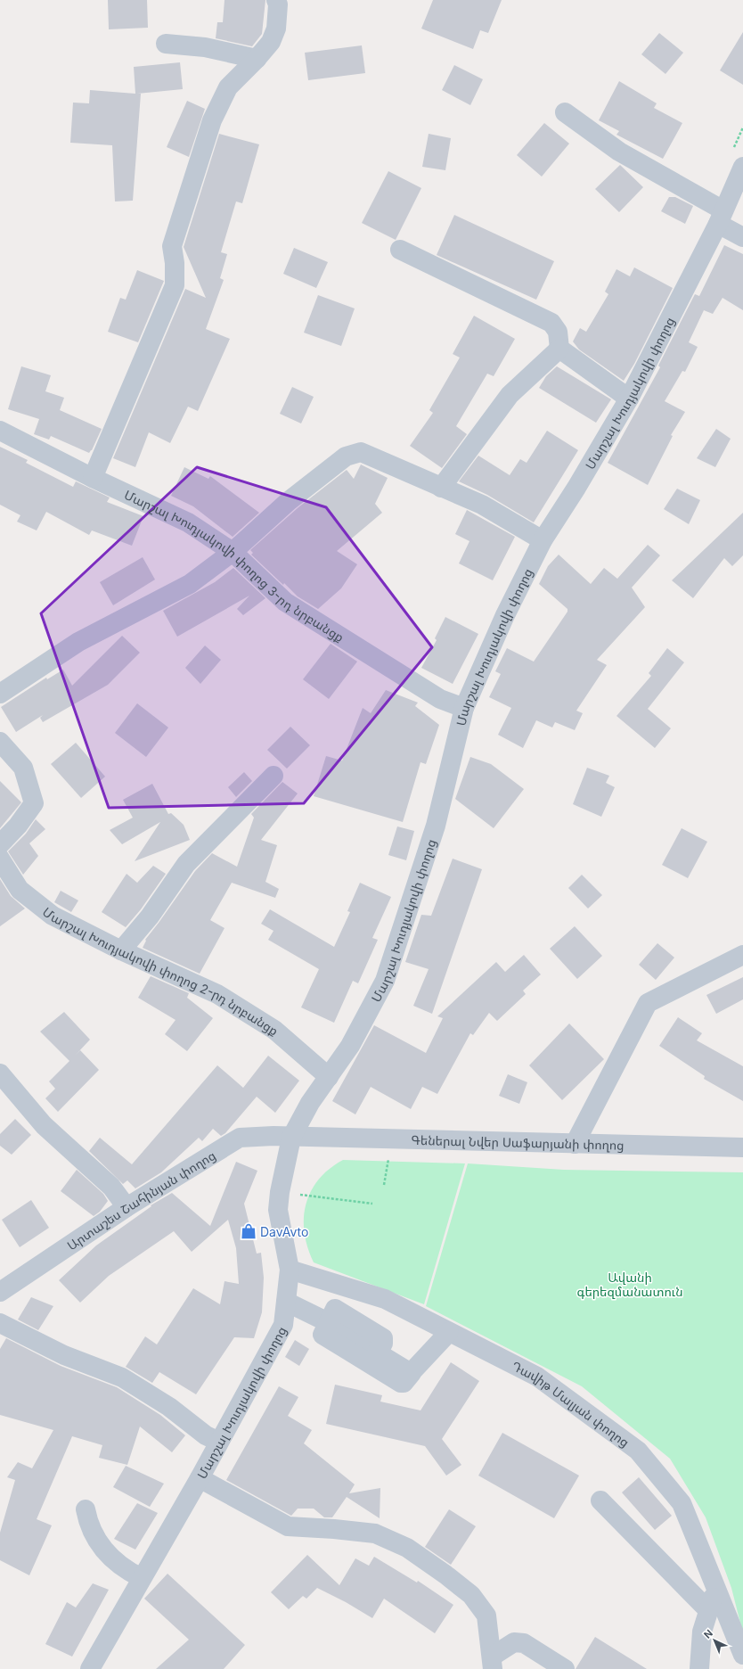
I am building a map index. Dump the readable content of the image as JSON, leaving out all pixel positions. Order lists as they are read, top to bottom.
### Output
{
  "streets": {
    "street": [
      "Մարշալ Խուդյակովի փողոց",
      "Մարշալ Խուդյակովի փողոց 3-րդ նրբանցք",
      "Մարշալ Խուդյակովի փողոց 2-րդ նրբանցք",
      "Գեներալ Նվեր Սաֆարյանի փողոց",
      "Արտաշես Շահինյան փողոց",
      "Դավիթ Մալյան փողոց"
    ]
  },
  "crossings": [
    ["Մարշալ Խուդյակովի փողոց", "Մարշալ Խուդյակովի փողոց 3-րդ նրբանցք"],
    ["Մարշալ Խուդյակովի փողոց", "Մարշալ Խուդյակովի փողոց 2-րդ նրբանցք"],
    ["Մարշալ Խուդյակովի փողոց", "Գեներալ Նվեր Սաֆարյանի փողոց"],
    ["Մարշալ Խուդյակովի փողոց", "Արտաշես Շահինյան փողոց"],
    ["Մարշալ Խուդյակովի փողոց", "Դավիթ Մալյան փողոց"],
    ["Գեներալ Նվեր Սաֆարյանի փողոց", "Արտաշես Շահինյան փողոց"]
  ],
  "parks": ["Ավանի գերեզմանատուն"],
  "places": {
    "shop": ["DavAvto"]
  },
  "north": "top left"
}
